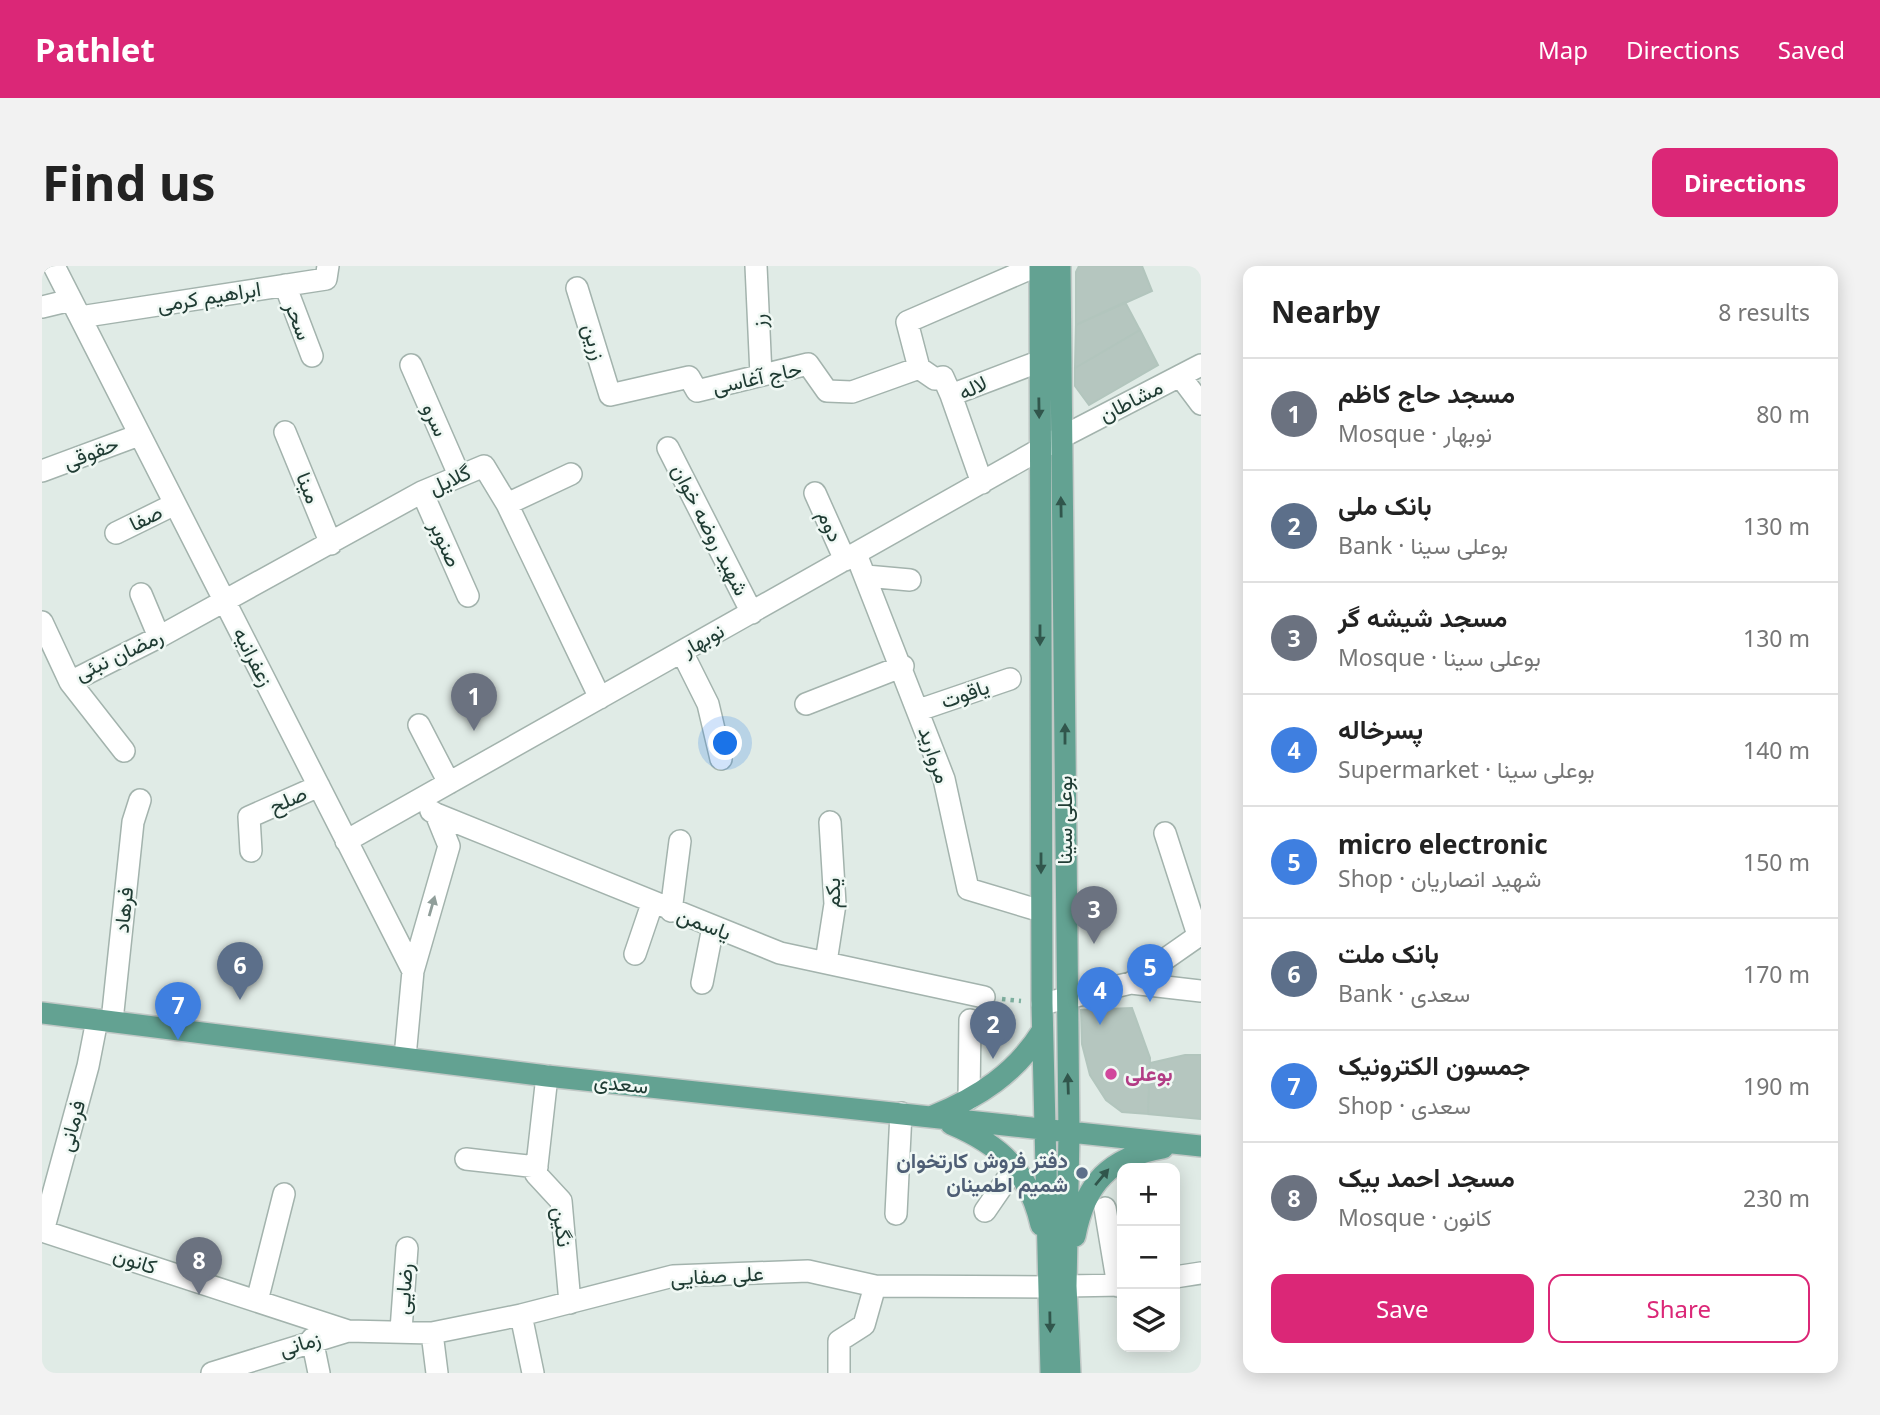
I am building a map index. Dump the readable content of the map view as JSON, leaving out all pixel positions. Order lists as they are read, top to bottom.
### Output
{
  "streets": {
    "main road": ["بوعلی سینا", "سعدی"],
    "street": [
      "ابراهیم کرمی",
      "سحر",
      "رز",
      "زرین",
      "حاج آغاسی",
      "لاله",
      "مشاطان",
      "سرو",
      "حقوقی",
      "گلایل",
      "مینا",
      "صفا",
      "دوم",
      "شهید روضه خوان",
      "صنوبر",
      "نوبهار",
      "رمضان نبئی",
      "زعفرانیه",
      "یاقوت",
      "مروارید",
      "صلح",
      "یکم",
      "فرهاد",
      "یاسمن",
      "فرمانی",
      "نگین",
      "کانون",
      "علی صفایی",
      "رضایی",
      "زمانی"
    ]
  },
  "crossings": [
    ["ابراهیم کرمی", "سحر"],
    ["ابراهیم کرمی", "زعفرانیه"],
    ["رز", "حاج آغاسی"],
    ["زرین", "حاج آغاسی"],
    ["لاله", "نوبهار"],
    ["لاله", "بوعلی سینا"],
    ["مشاطان", "نوبهار"],
    ["مشاطان", "بوعلی سینا"],
    ["سرو", "گلایل"],
    ["حقوقی", "زعفرانیه"],
    ["گلایل", "مینا"],
    ["گلایل", "صنوبر"],
    ["گلایل", "نوبهار"],
    ["گلایل", "رمضان نبئی"],
    ["گلایل", "زعفرانیه"],
    ["صفا", "زعفرانیه"],
    ["دوم", "نوبهار"],
    ["دوم", "مروارید"],
    ["شهید روضه خوان", "نوبهار"],
    ["نوبهار", "زعفرانیه"],
    ["نوبهار", "مروارید"],
    ["نوبهار", "بوعلی سینا"],
    ["نوبهار", "یاسمن"],
    ["رمضان نبئی", "زعفرانیه"],
    ["زعفرانیه", "صلح"],
    ["یاقوت", "مروارید"],
    ["مروارید", "بوعلی سینا"],
    ["بوعلی سینا", "سعدی"],
    ["بوعلی سینا", "علی صفایی"],
    ["یکم", "یاسمن"],
    ["فرهاد", "سعدی"],
    ["فرهاد", "فرمانی"],
    ["سعدی", "فرمانی"],
    ["فرمانی", "کانون"],
    ["نگین", "علی صفایی"],
    ["کانون", "علی صفایی"],
    ["کانون", "زمانی"],
    ["علی صفایی", "رضایی"],
    ["علی صفایی", "زمانی"]
  ],
  "places": ["بوعلی", "دفتر فروش کارتخوان شمیم اطمینان"],
  "page": {
    "header": "Pathlet",
    "nav": ["Map", "Directions", "Saved"],
    "buttons": [
      "Directions",
      ["Save", "Share"]
    ],
    "title": "Find us",
    "heading": ["Nearby", "8 results"],
    "list": [
      {
        "mark": "1",
        "name": "مسجد حاج کاظم",
        "note": "Mosque · نوبهار",
        "value": "80 m"
      },
      {
        "mark": "2",
        "name": "بانک ملی",
        "note": "Bank · بوعلی سینا",
        "value": "130 m"
      },
      {
        "mark": "3",
        "name": "مسجد شیشه گر",
        "note": "Mosque · بوعلی سینا",
        "value": "130 m"
      },
      {
        "mark": "4",
        "name": "پسرخاله",
        "note": "Supermarket · بوعلی سینا",
        "value": "140 m"
      },
      {
        "mark": "5",
        "name": "micro electronic",
        "note": "Shop · شهید انصاریان",
        "value": "150 m"
      },
      {
        "mark": "6",
        "name": "بانک ملت",
        "note": "Bank · سعدی",
        "value": "170 m"
      },
      {
        "mark": "7",
        "name": "جمسون الکترونیک",
        "note": "Shop · سعدی",
        "value": "190 m"
      },
      {
        "mark": "8",
        "name": "مسجد احمد بیک",
        "note": "Mosque · کانون",
        "value": "230 m"
      }
    ],
    "pins": [
      "1",
      "3",
      "6",
      "5",
      "4",
      "7",
      "2",
      "8"
    ],
    "map_buttons": ["+", "−"]
  }
}
